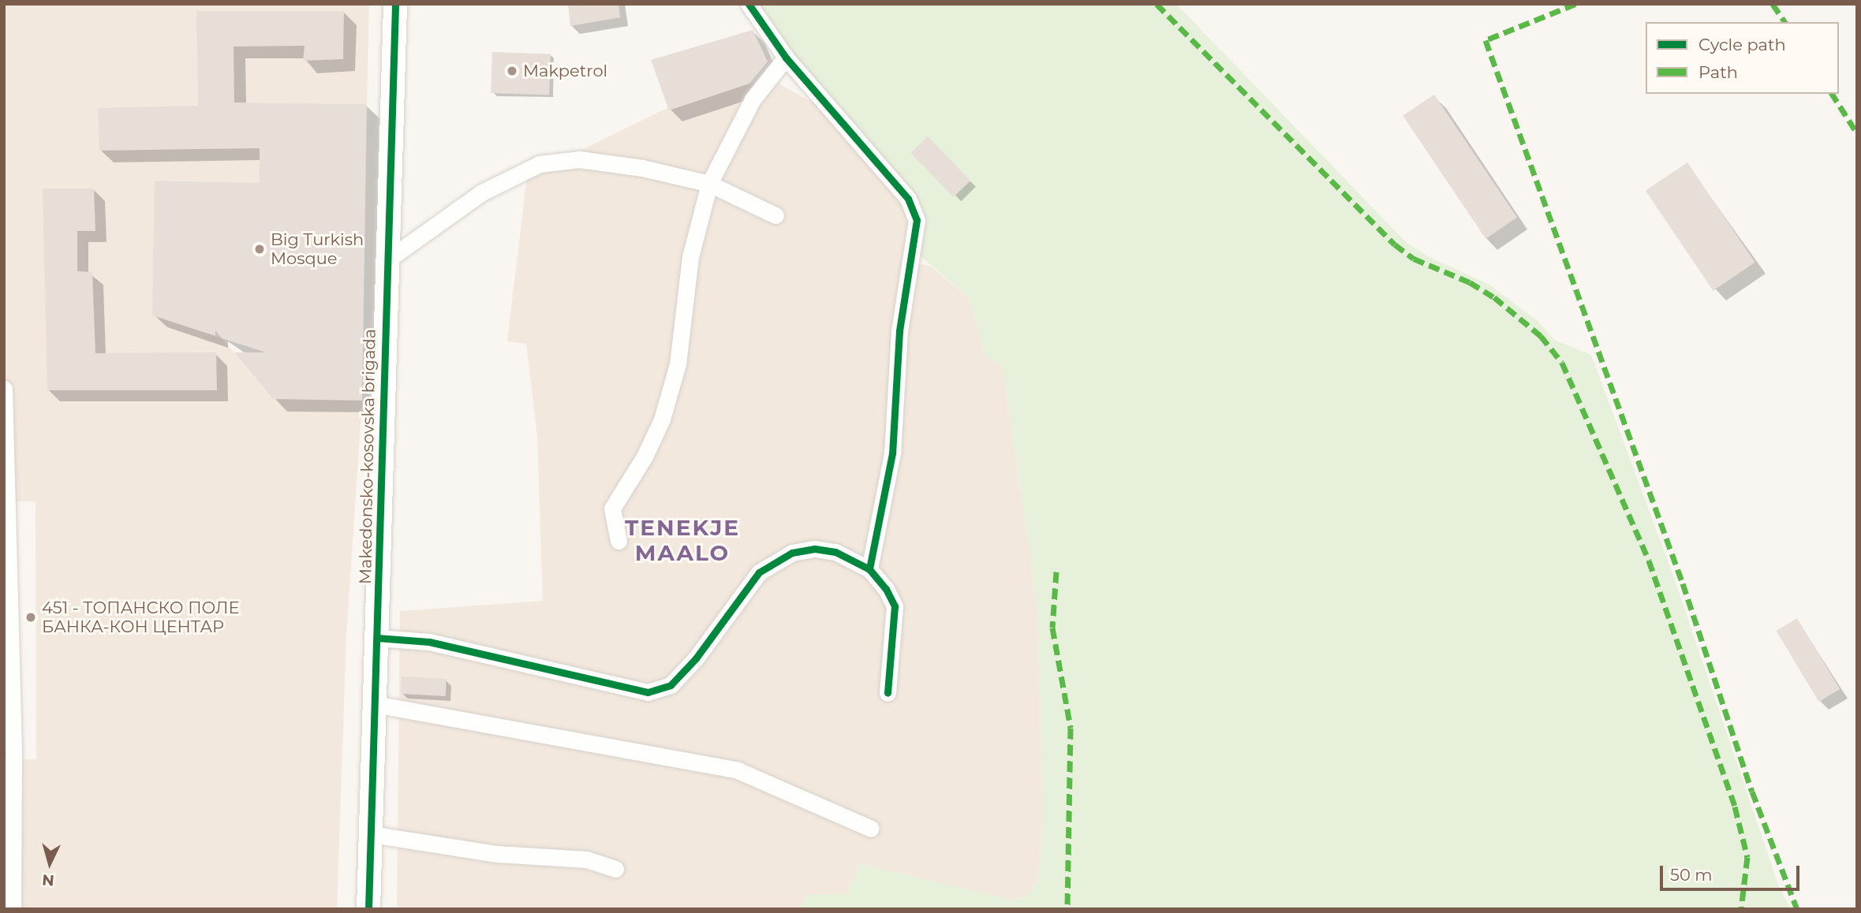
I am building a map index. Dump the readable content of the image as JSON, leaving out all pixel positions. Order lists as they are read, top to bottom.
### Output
{
  "streets": {
    "street": ["Makedonsko-kosovska brigada"]
  },
  "districts": ["TENEKJE MAALO"],
  "places": ["Makpetrol", "Big Turkish Mosque", "451 - ТОПАНСКО ПОЛЕ БАНКА-КОН ЦЕНТАР"],
  "legend": ["Cycle path", "Path"],
  "scale_bar": "50 m",
  "north": "bottom"
}
